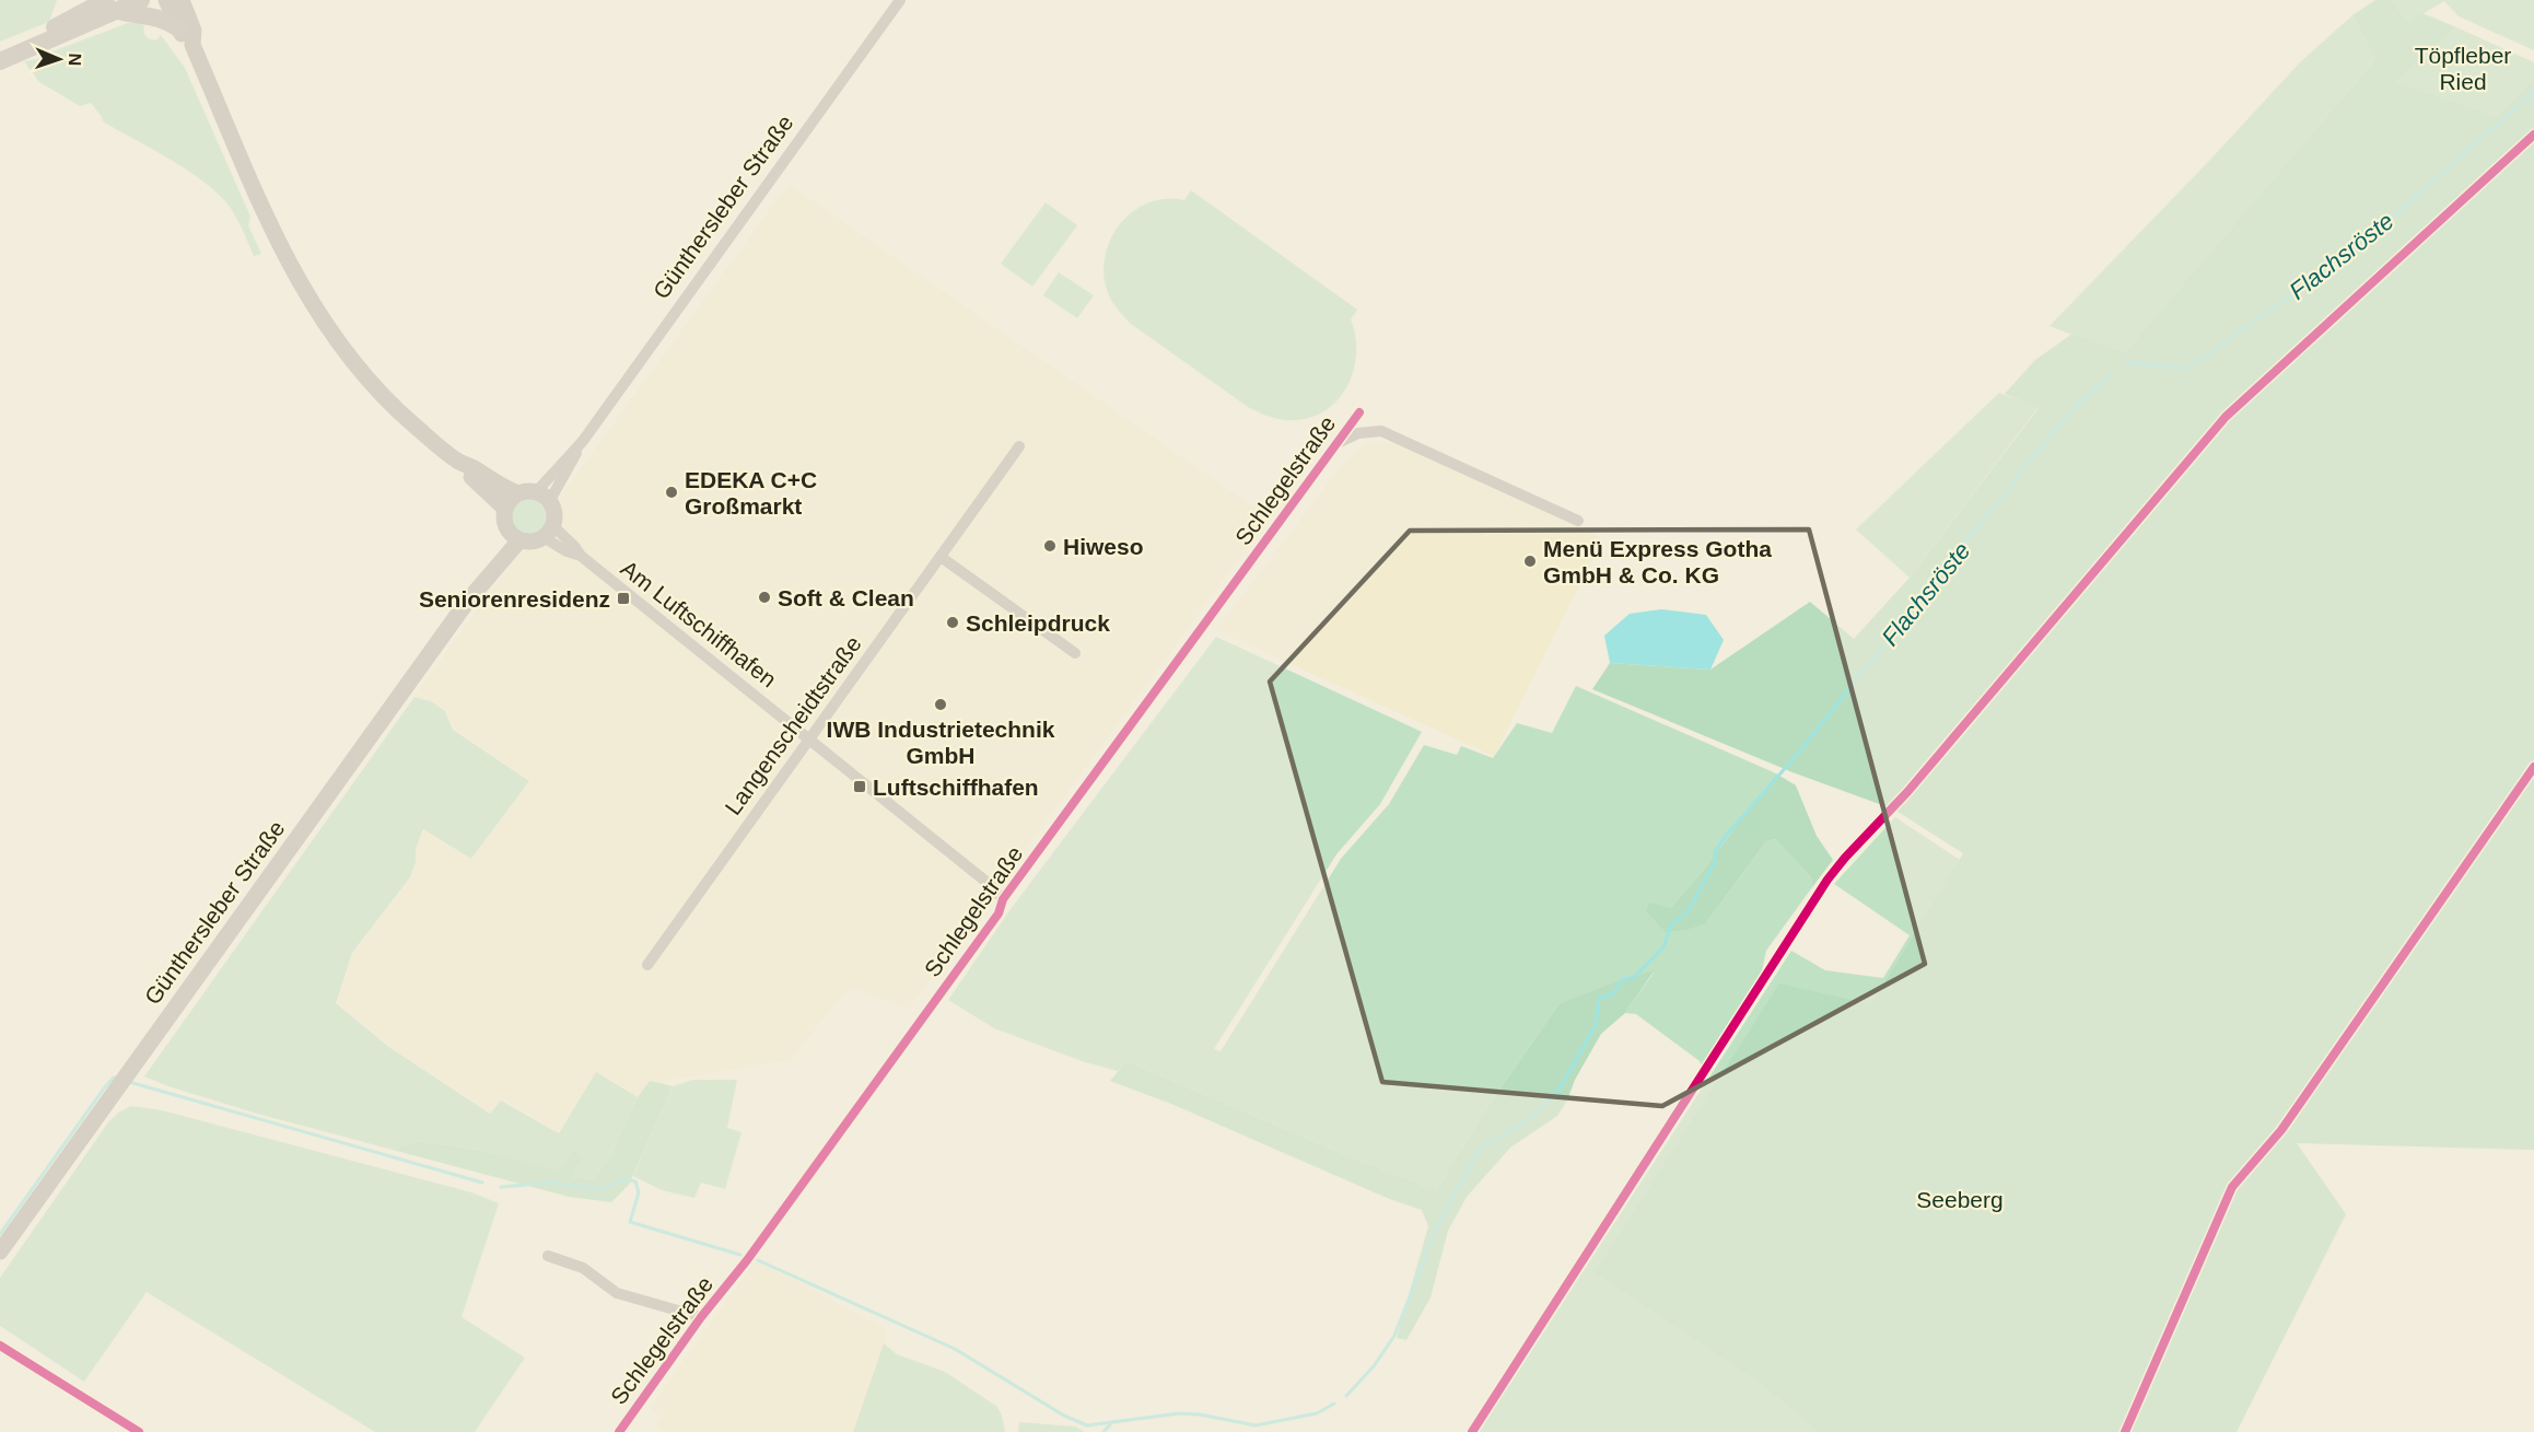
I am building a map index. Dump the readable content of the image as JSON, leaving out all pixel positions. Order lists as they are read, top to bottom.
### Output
{
  "streets": {
    "main road": ["Günthersleber Straße"],
    "street": ["Schlegelstraße", "Am Luftschiffhafen", "Langenscheidtstraße"]
  },
  "crossings": [
    ["Günthersleber Straße", "Am Luftschiffhafen"],
    ["Schlegelstraße", "Am Luftschiffhafen"],
    ["Am Luftschiffhafen", "Langenscheidtstraße"]
  ],
  "water": ["Flachsröste"],
  "parks": ["Töpfleber Ried", "Seeberg"],
  "places": {
    "other": [
      "EDEKA C+C Großmarkt",
      "Hiweso",
      "Menü Express Gotha GmbH & Co. KG",
      "Soft & Clean",
      "Schleipdruck",
      "IWB Industrietechnik GmbH"
    ],
    "transit": ["Seniorenresidenz", "Luftschiffhafen"]
  },
  "north": "right"
}
